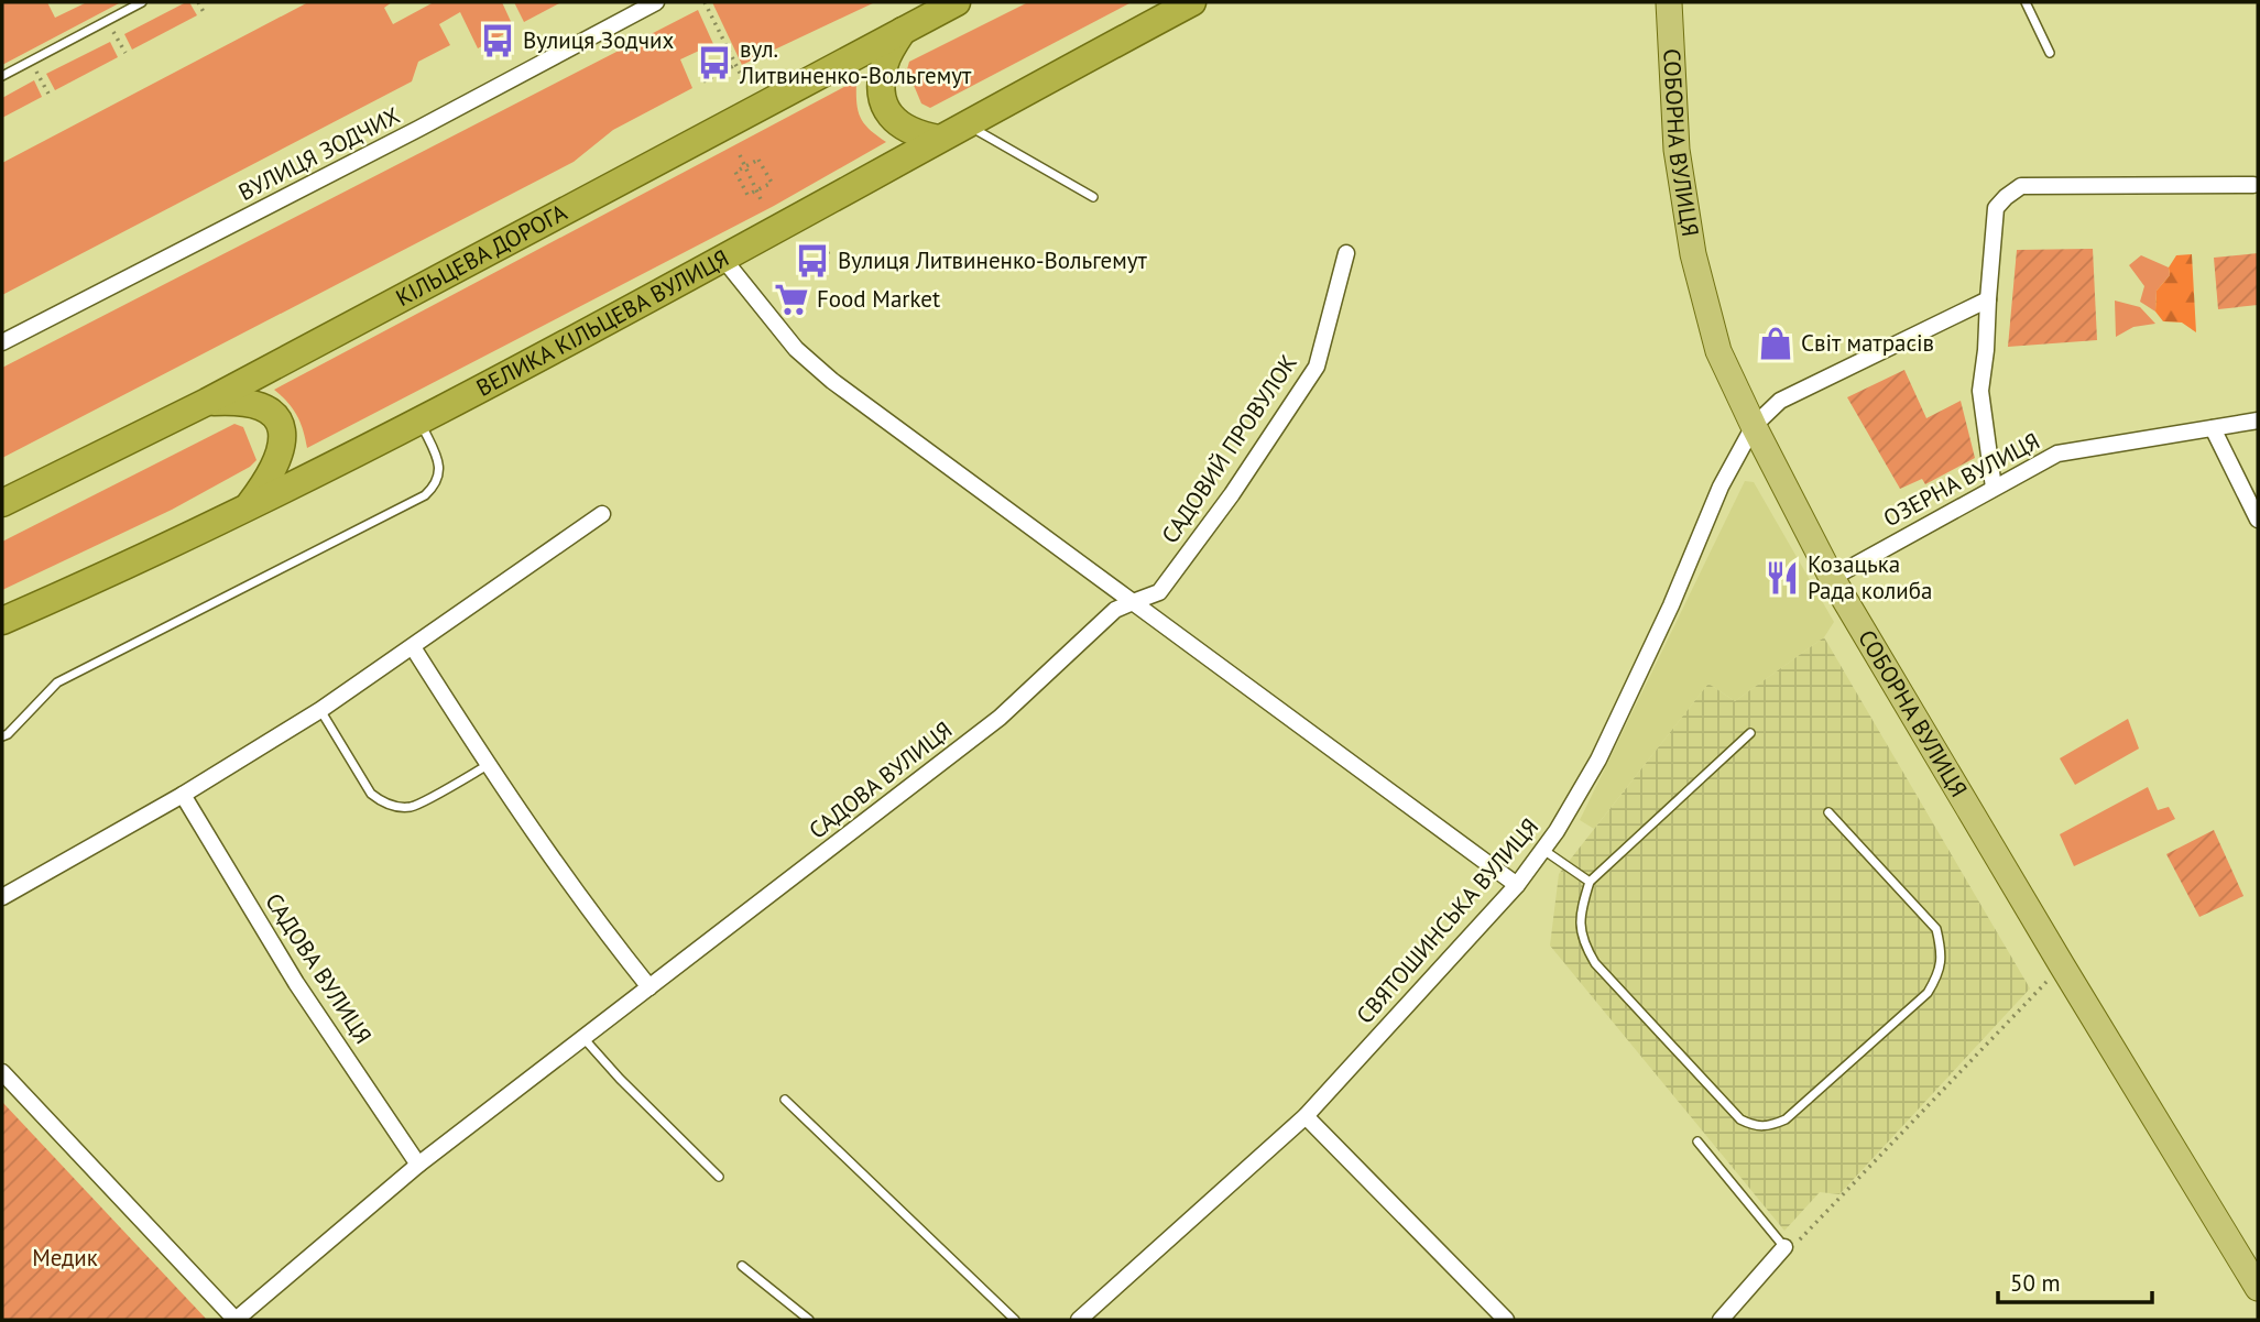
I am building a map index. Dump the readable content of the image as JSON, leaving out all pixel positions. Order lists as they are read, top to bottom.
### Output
{
  "streets": {
    "highway": ["КІЛЬЦЕВА ДОРОГА", "ВЕЛИКА КІЛЬЦЕВА ВУЛИЦЯ"],
    "main road": ["СОБОРНА ВУЛИЦЯ"],
    "street": [
      "ВУЛИЦЯ ЗОДЧИХ",
      "САДОВИЙ ПРОВУЛОК",
      "ОЗЕРНА ВУЛИЦЯ",
      "САДОВА ВУЛИЦЯ",
      "СВЯТОШИНСЬКА ВУЛИЦЯ"
    ]
  },
  "crossings": [
    ["СОБОРНА ВУЛИЦЯ", "ОЗЕРНА ВУЛИЦЯ"],
    ["СОБОРНА ВУЛИЦЯ", "СВЯТОШИНСЬКА ВУЛИЦЯ"],
    ["САДОВИЙ ПРОВУЛОК", "САДОВА ВУЛИЦЯ"]
  ],
  "parks": ["Медик"],
  "places": {
    "bus stop": ["Вулиця Зодчих", "вул. Литвиненко-Вольгемут", "Вулиця Литвиненко-Вольгемут"],
    "supermarket": ["Food Market"],
    "shop": ["Світ матрасів"],
    "restaurant": ["Козацька Рада колиба"]
  },
  "scale_bar": "50 m"
}
